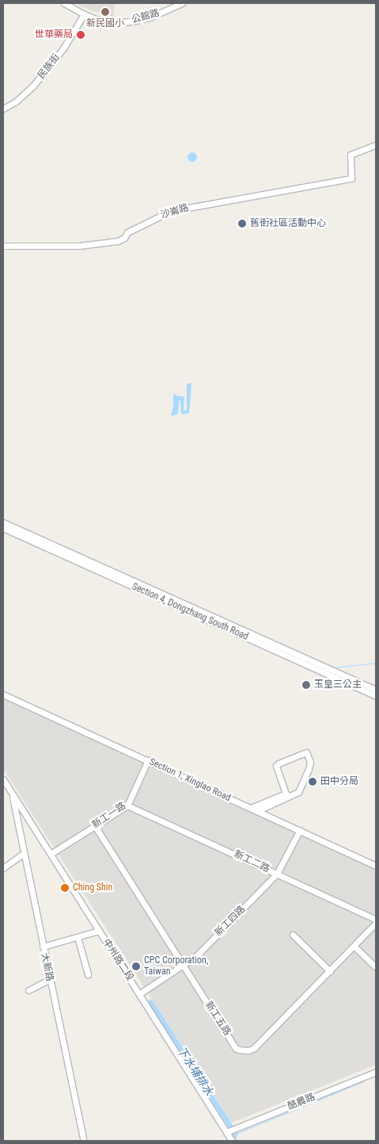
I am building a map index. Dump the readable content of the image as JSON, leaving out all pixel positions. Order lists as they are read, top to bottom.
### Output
{
  "streets": {
    "street": [
      "公館路",
      "民族街",
      "沙崙路",
      "Section 4, Dongzhang South Road",
      "Section 1, Xinglao Road",
      "新工一路",
      "新工二路",
      "新工四路",
      "中州路二段",
      "大新路",
      "新工五路",
      "酪農路"
    ]
  },
  "crossings": [
    ["公館路", "民族街"],
    ["Section 1, Xinglao Road", "新工一路"],
    ["Section 1, Xinglao Road", "新工四路"],
    ["新工一路", "新工二路"],
    ["新工一路", "中州路二段"],
    ["新工一路", "新工五路"],
    ["新工二路", "新工四路"],
    ["新工四路", "中州路二段"],
    ["新工四路", "新工五路"],
    ["中州路二段", "大新路"],
    ["中州路二段", "酪農路"]
  ],
  "water": ["下水埔排水"],
  "places": [
    "新民國小",
    "世華藥局",
    "舊街社區活動中心",
    "玉皇三公主",
    "田中分局",
    "Ching Shin",
    "CPC Corporation, Taiwan"
  ]
}
